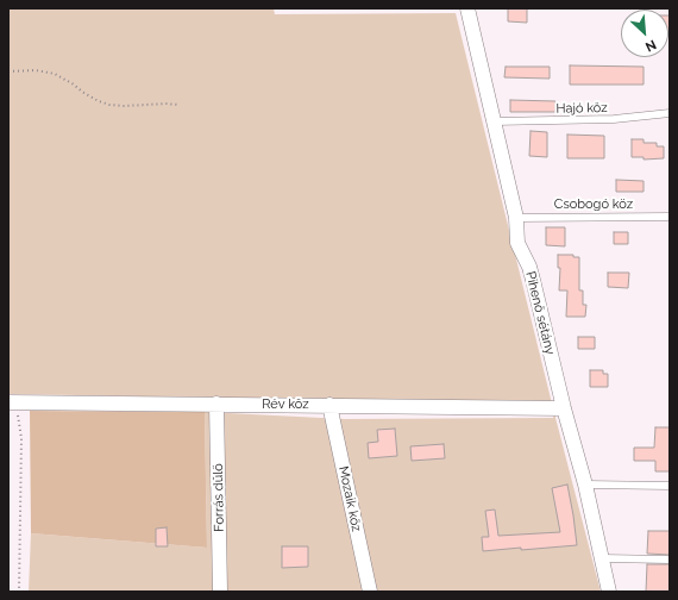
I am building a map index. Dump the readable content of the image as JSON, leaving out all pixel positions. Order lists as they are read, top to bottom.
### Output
{
  "streets": {
    "street": [
      "Pihenő sétány",
      "Rév köz",
      "Forrás dűlő",
      "Mozaik köz"
    ],
    "lane": ["Hajó köz", "Csobogó köz"]
  },
  "crossings": [
    ["Hajó köz", "Pihenő sétány"],
    ["Csobogó köz", "Pihenő sétány"],
    ["Pihenő sétány", "Rév köz"],
    ["Rév köz", "Forrás dűlő"],
    ["Rév köz", "Mozaik köz"]
  ],
  "north": "bottom right"
}
